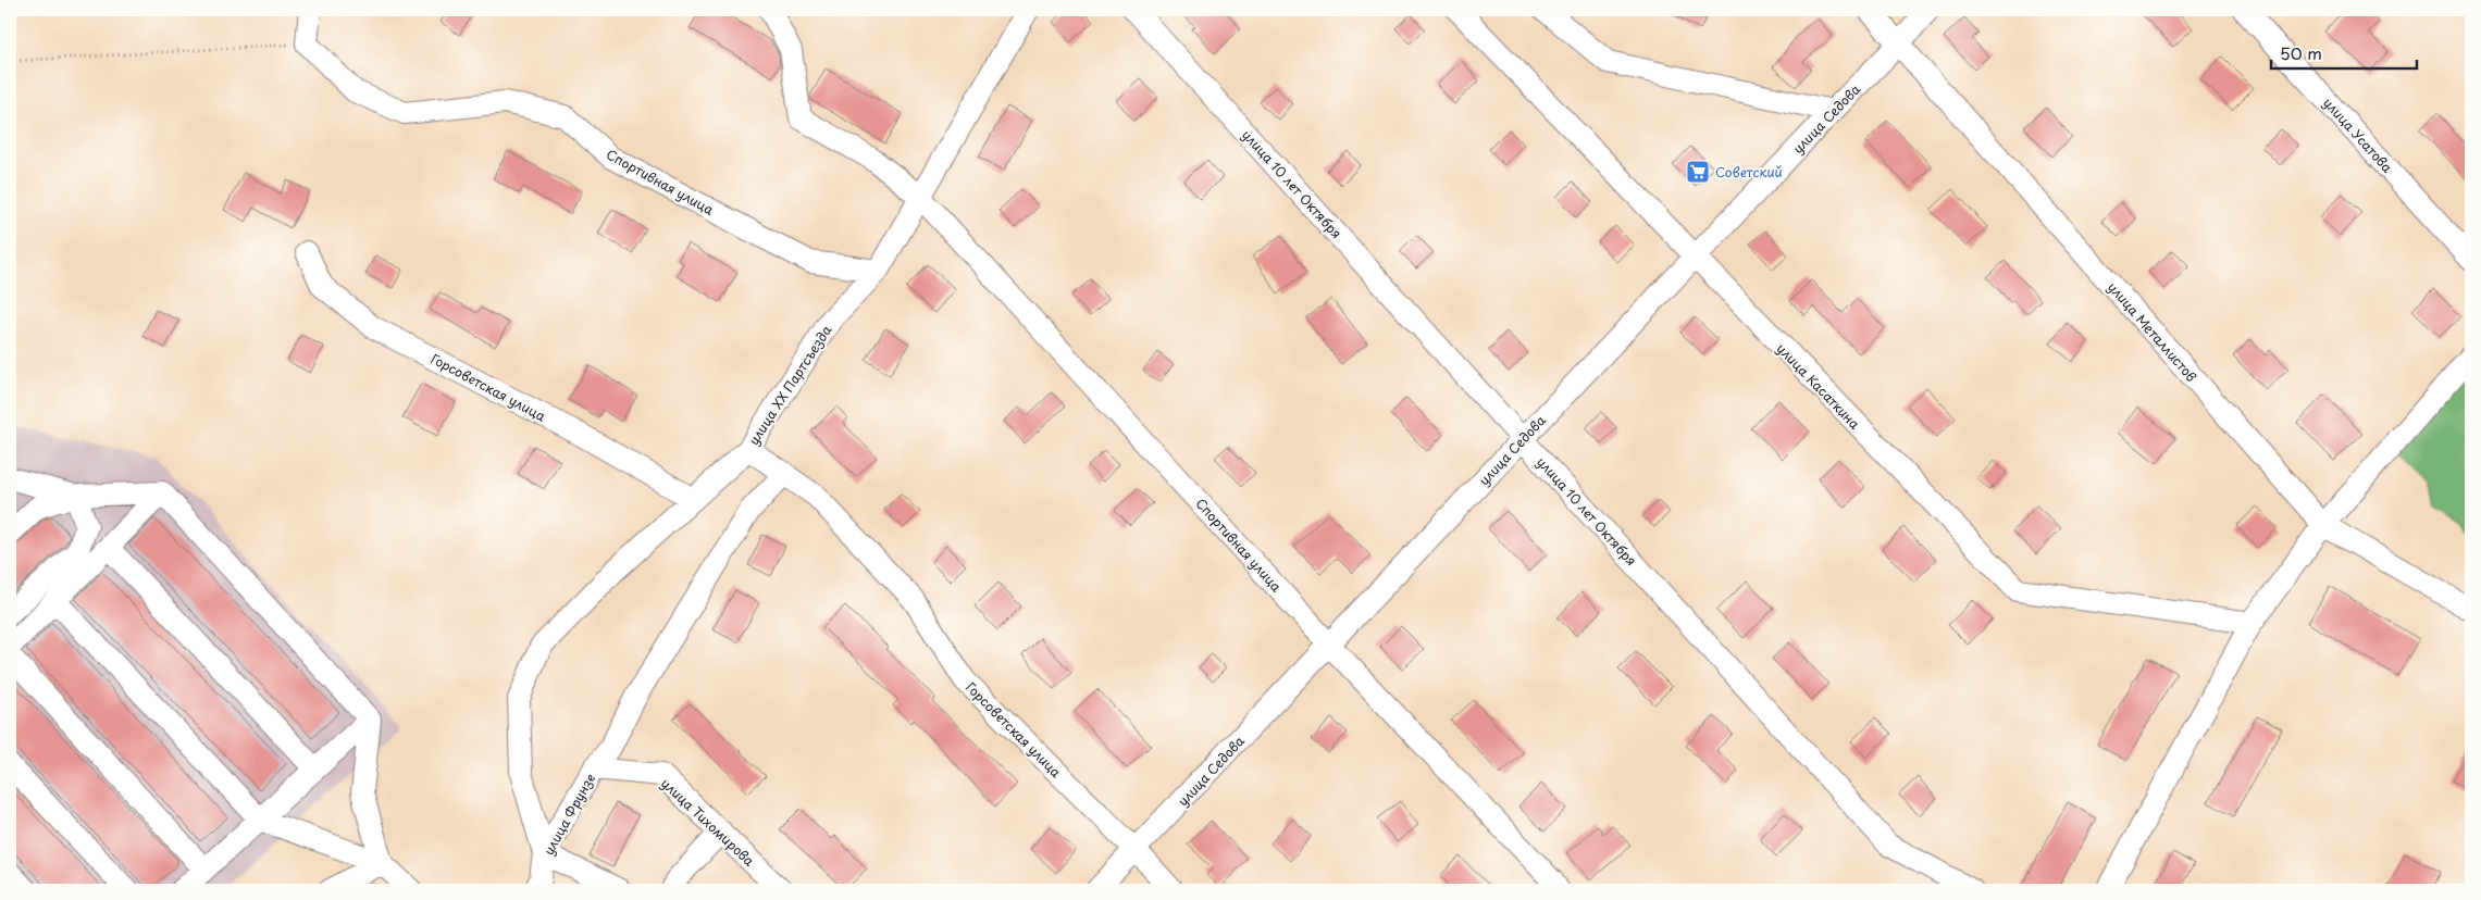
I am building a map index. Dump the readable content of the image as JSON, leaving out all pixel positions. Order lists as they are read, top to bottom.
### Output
{
  "streets": {
    "street": [
      "улица Седова",
      "улица Усатова",
      "Спортивная улица",
      "улица 10 лет Октября",
      "улица Металлистов",
      "улица XX Партсъезда",
      "улица Касаткина",
      "Горсоветская улица",
      "улица Фрунзе",
      "улица Тихомирова"
    ]
  },
  "crossings": [
    ["улица Седова", "Спортивная улица"],
    ["улица Седова", "улица 10 лет Октября"],
    ["улица Седова", "улица Металлистов"],
    ["улица Седова", "улица Касаткина"],
    ["улица Седова", "Горсоветская улица"],
    ["Спортивная улица", "улица XX Партсъезда"],
    ["улица XX Партсъезда", "Горсоветская улица"],
    ["улица XX Партсъезда", "улица Фрунзе"],
    ["Горсоветская улица", "улица Фрунзе"],
    ["улица Фрунзе", "улица Тихомирова"]
  ],
  "places": {
    "supermarket": ["Советский"]
  },
  "scale_bar": "50 m"
}
